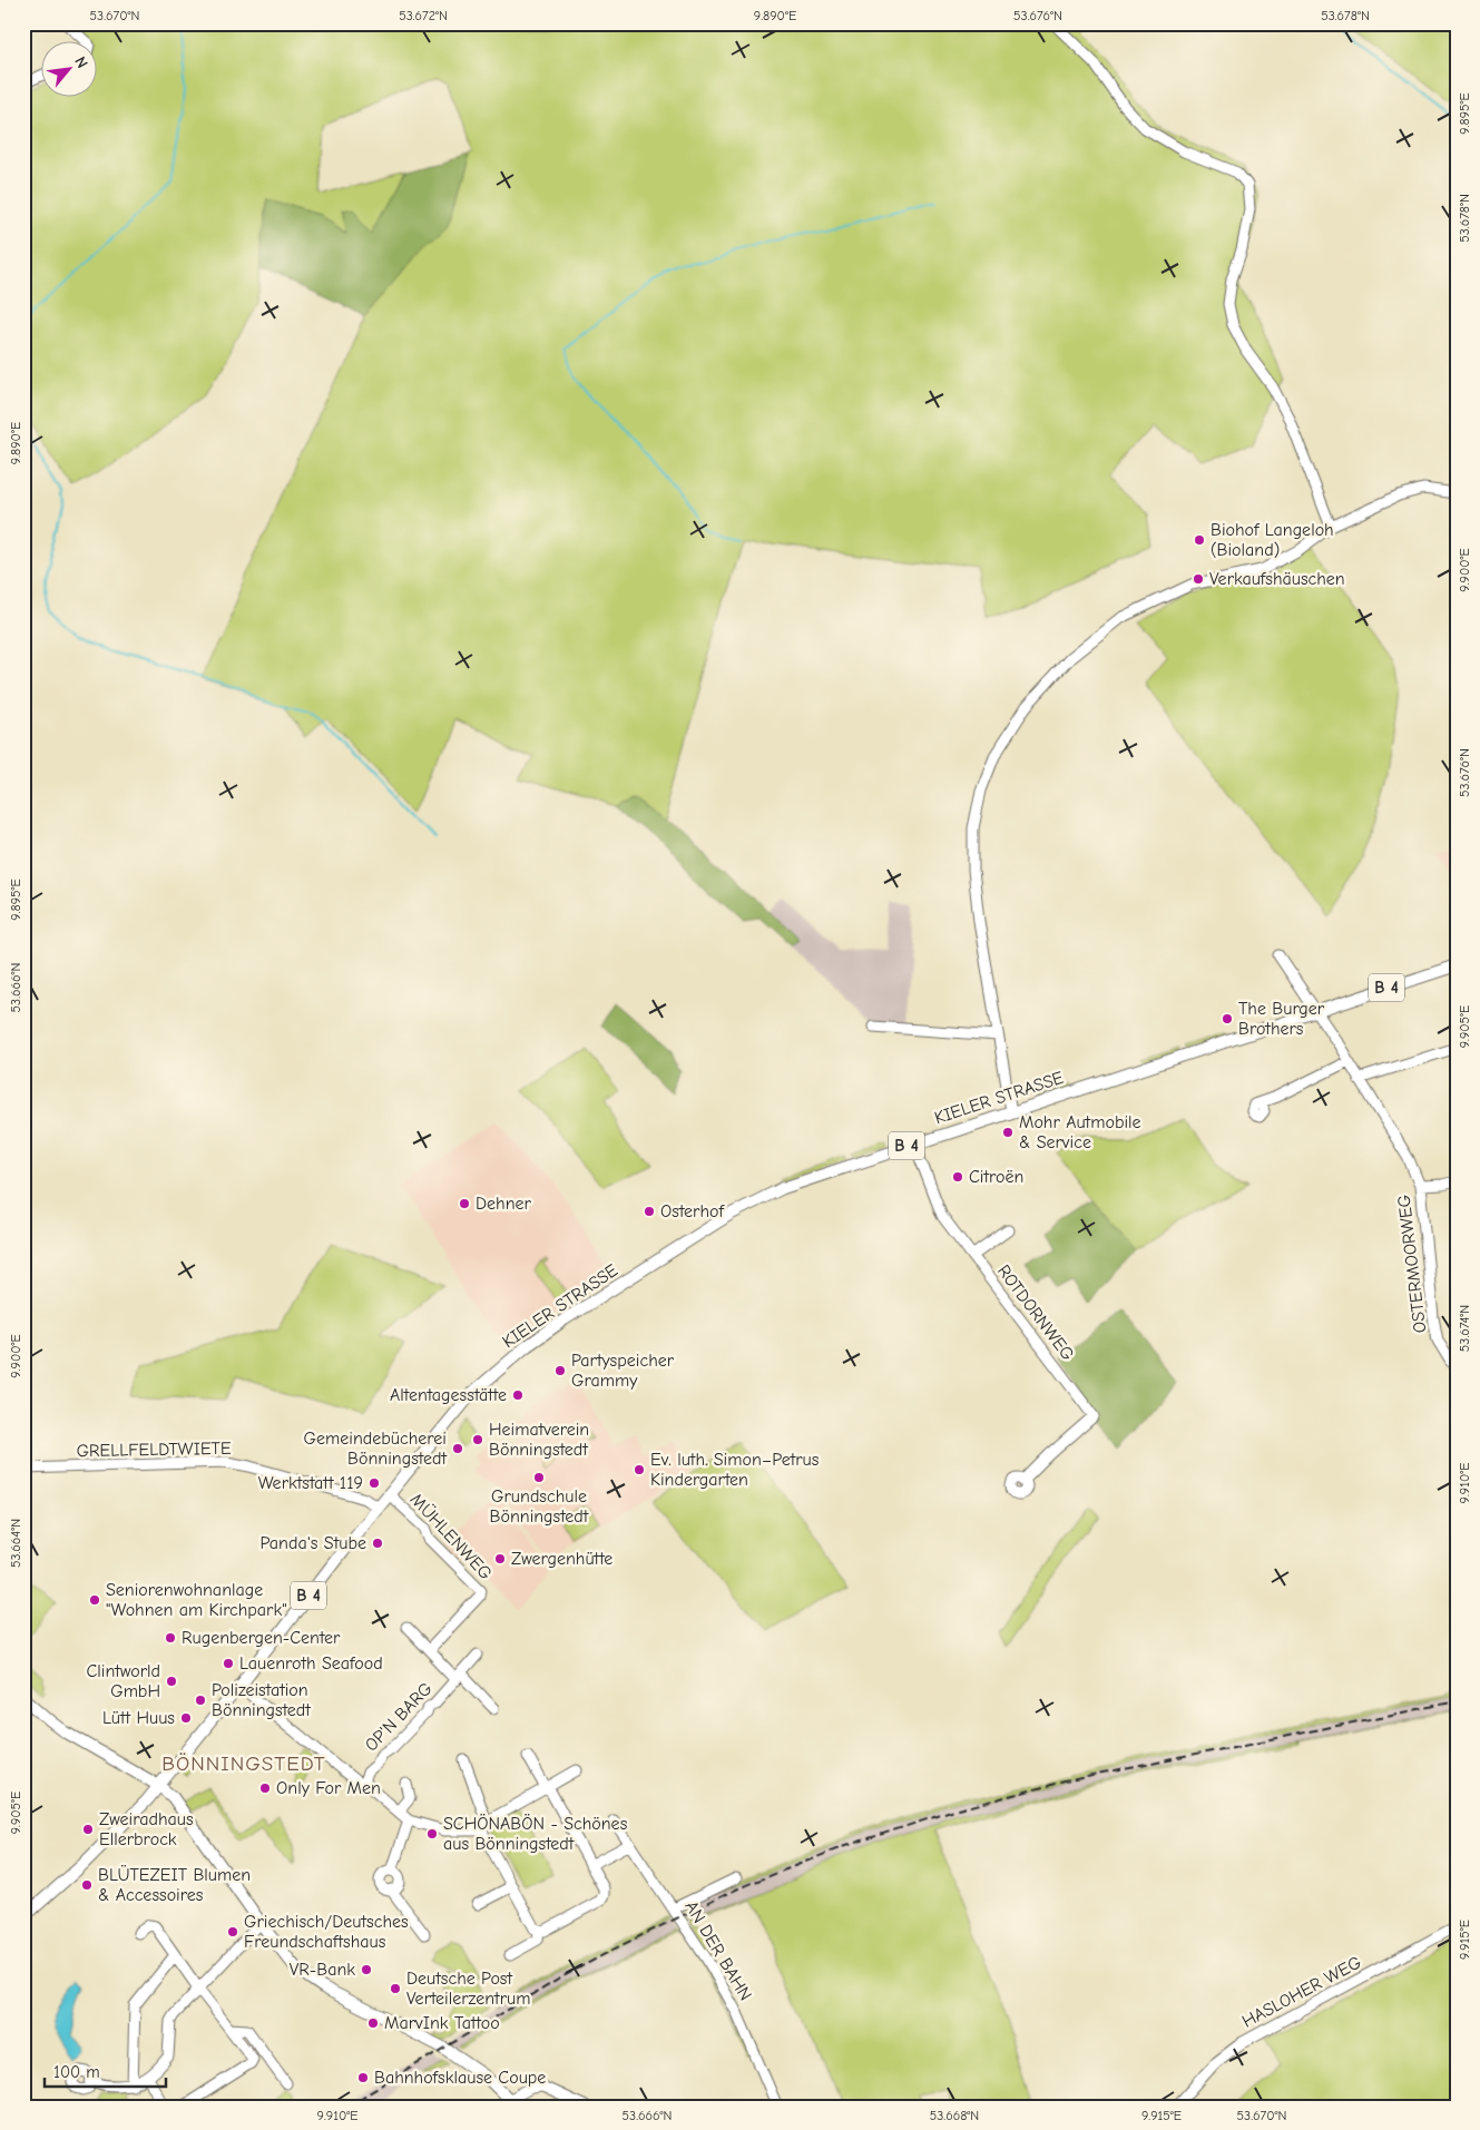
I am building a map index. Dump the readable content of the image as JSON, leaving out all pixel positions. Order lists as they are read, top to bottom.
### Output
{
  "streets": {
    "main road": ["B 4", "KIELER STRASSE"],
    "street": [
      "OSTERMOORWEG",
      "ROTDORNWEG",
      "GRELLFELDTWIETE",
      "MÜHLENWEG",
      "OP'N BARG",
      "AN DER BAHN",
      "HASLOHER WEG"
    ]
  },
  "crossings": [
    ["KIELER STRASSE", "OSTERMOORWEG"],
    ["KIELER STRASSE", "ROTDORNWEG"],
    ["KIELER STRASSE", "GRELLFELDTWIETE"],
    ["KIELER STRASSE", "MÜHLENWEG"]
  ],
  "districts": ["BÖNNINGSTEDT"],
  "places": [
    "Biohof Langeloh (Bioland)",
    "Verkaufshäuschen",
    "The Burger Brothers",
    "Mohr Autmobile & Service",
    "Citroën",
    "Dehner",
    "Osterhof",
    "Partyspeicher Grammy",
    "Altentagesstätte",
    "Heimatverein Bönningstedt",
    "Gemeindebücherei Bönningstedt",
    "Ev. luth. Simon–Petrus Kindergarten",
    "Grundschule Bönningstedt",
    "Werktstatt 119",
    "Panda's Stube",
    "Zwergenhütte",
    "Seniorenwohnanlage \"Wohnen am Kirchpark\"",
    "Rugenbergen-Center",
    "Lauenroth Seafood",
    "Clintworld GmbH",
    "Polizeistation Bönningstedt",
    "Lütt Huus",
    "Only For Men",
    "Zweiradhaus Ellerbrock",
    "SCHÖNABÖN - Schönes aus Bönningstedt",
    "BLÜTEZEIT Blumen & Accessoires",
    "Griechisch/Deutsches Freundschaftshaus",
    "VR-Bank",
    "Deutsche Post Verteilerzentrum",
    "MarvInk Tattoo",
    "Bahnhofsklause Coupe"
  ],
  "scale_bar": "100 m",
  "north": "top right",
  "coordinates": [
    "53.670°N",
    "53.672°N",
    "9.890°E",
    "53.676°N",
    "53.678°N",
    "9.895°E",
    "9.900°E",
    "53.666°N",
    "9.905°E",
    "53.674°N",
    "9.910°E",
    "53.664°N",
    "9.915°E",
    "53.668°N"
  ]
}
